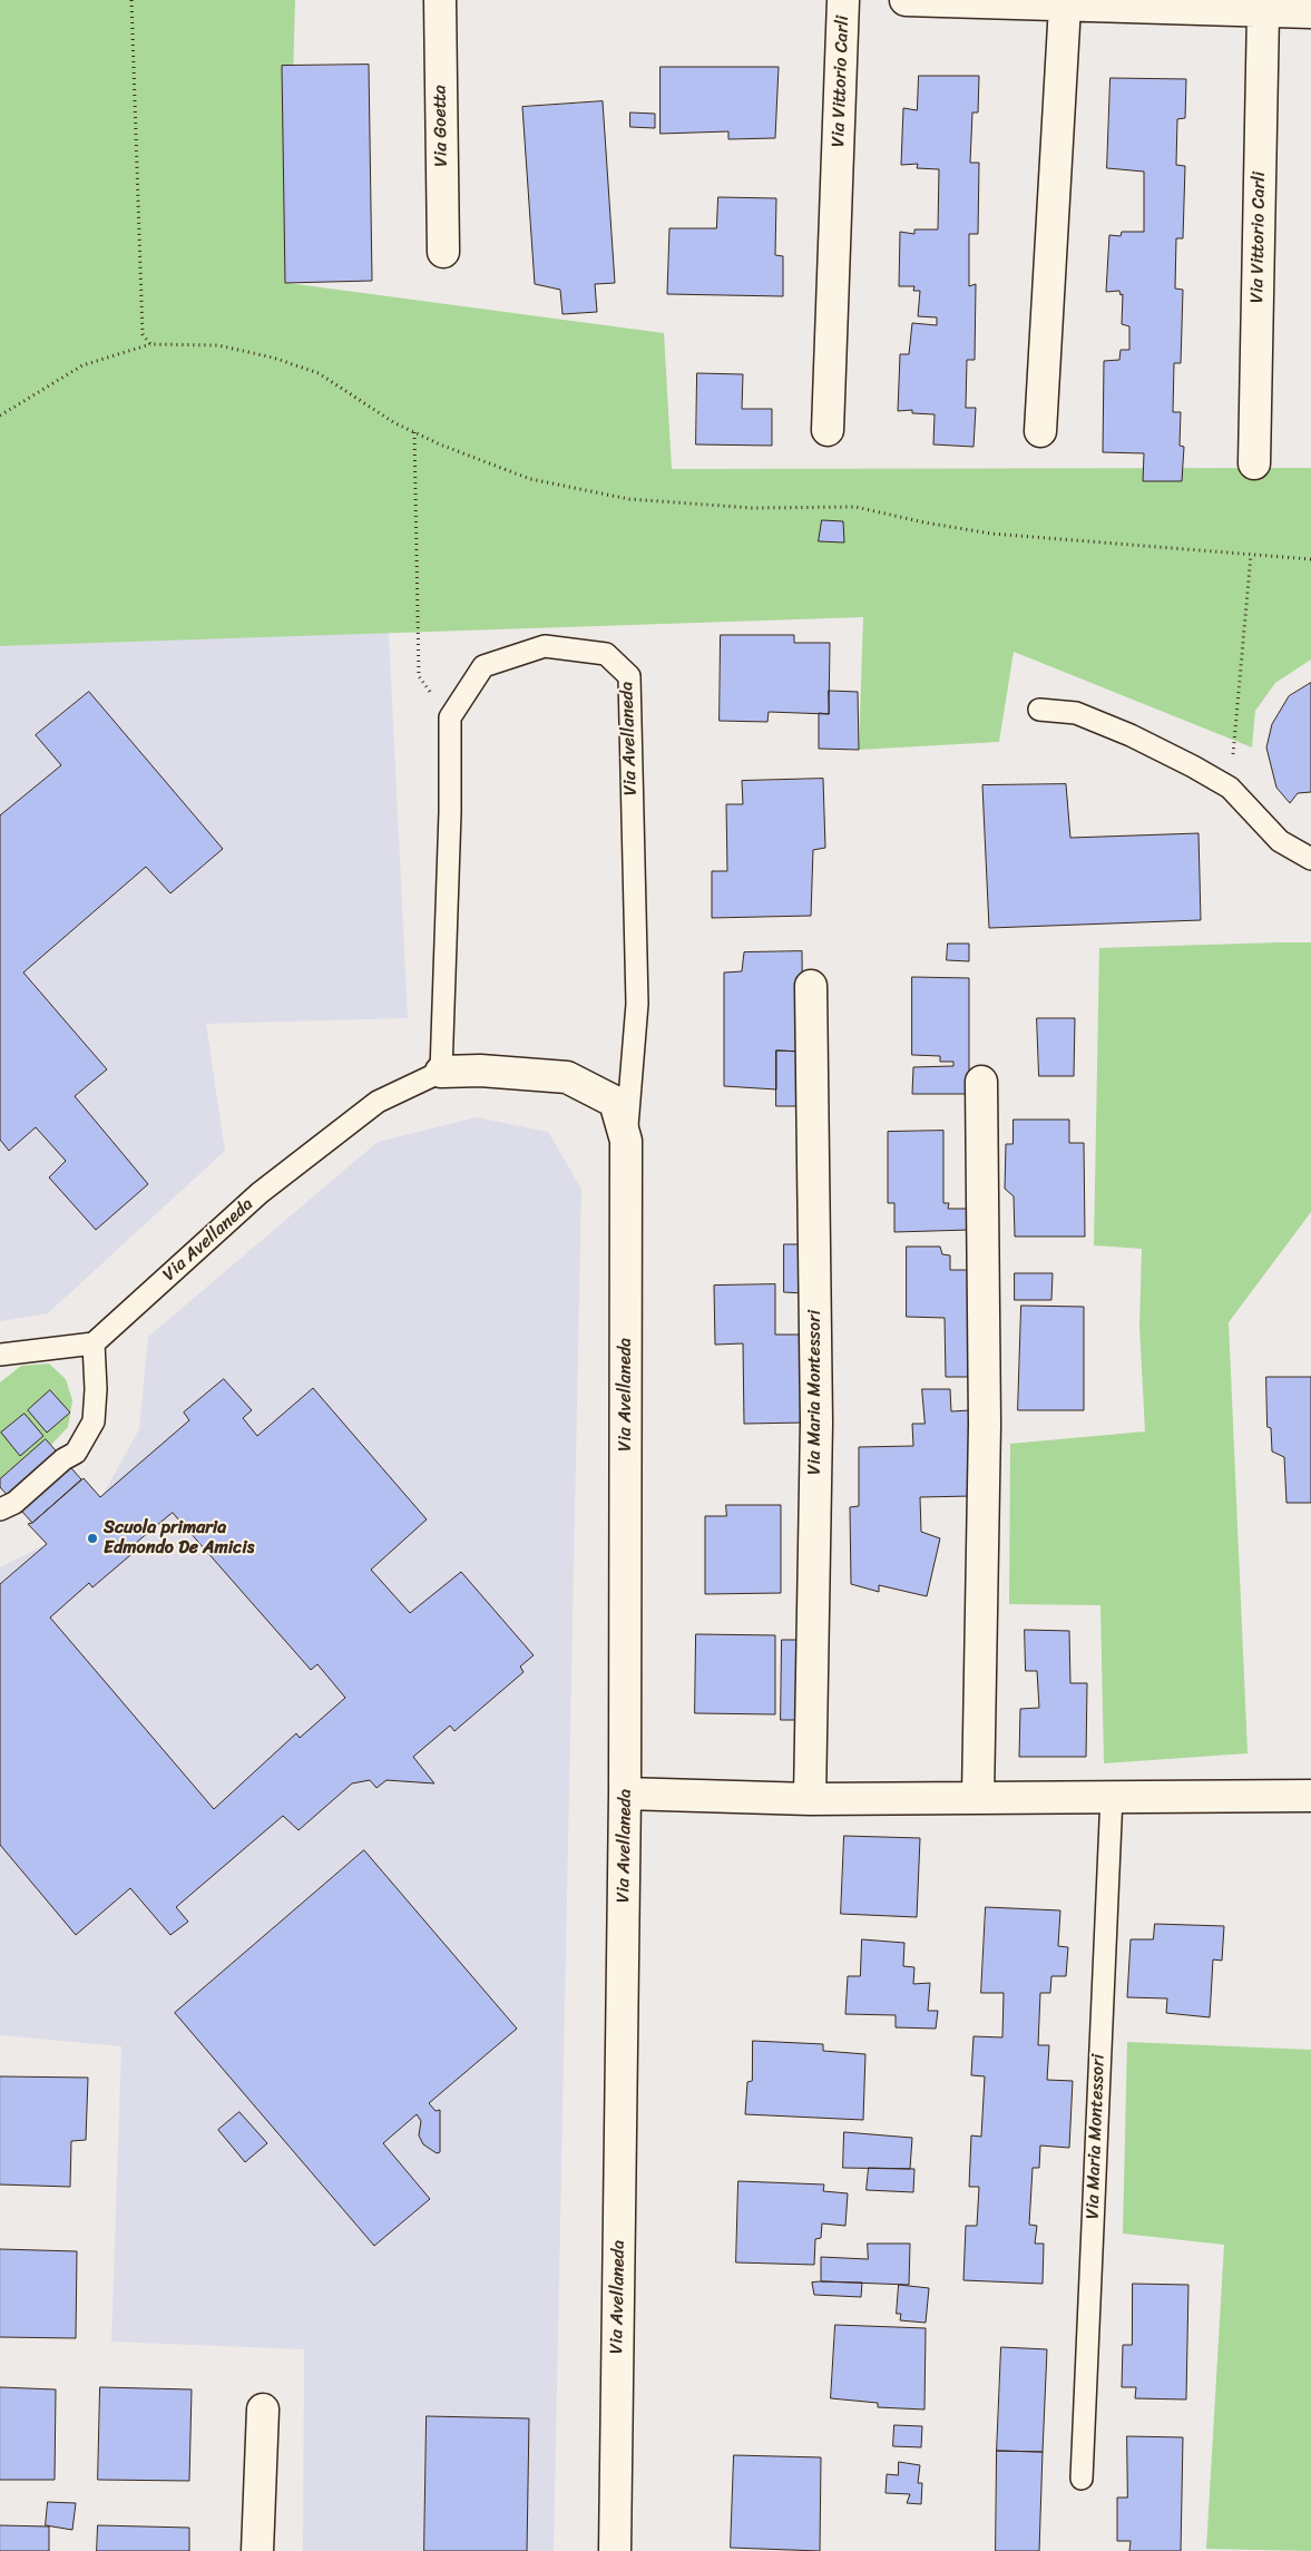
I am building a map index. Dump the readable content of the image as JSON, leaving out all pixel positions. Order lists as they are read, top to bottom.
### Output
{
  "streets": {
    "street": [
      "Via Vittorio Carli",
      "Via Goetta",
      "Via Avellaneda",
      "Via Maria Montessori"
    ]
  },
  "places": ["Scuola primaria Edmondo De Amicis"]
}
